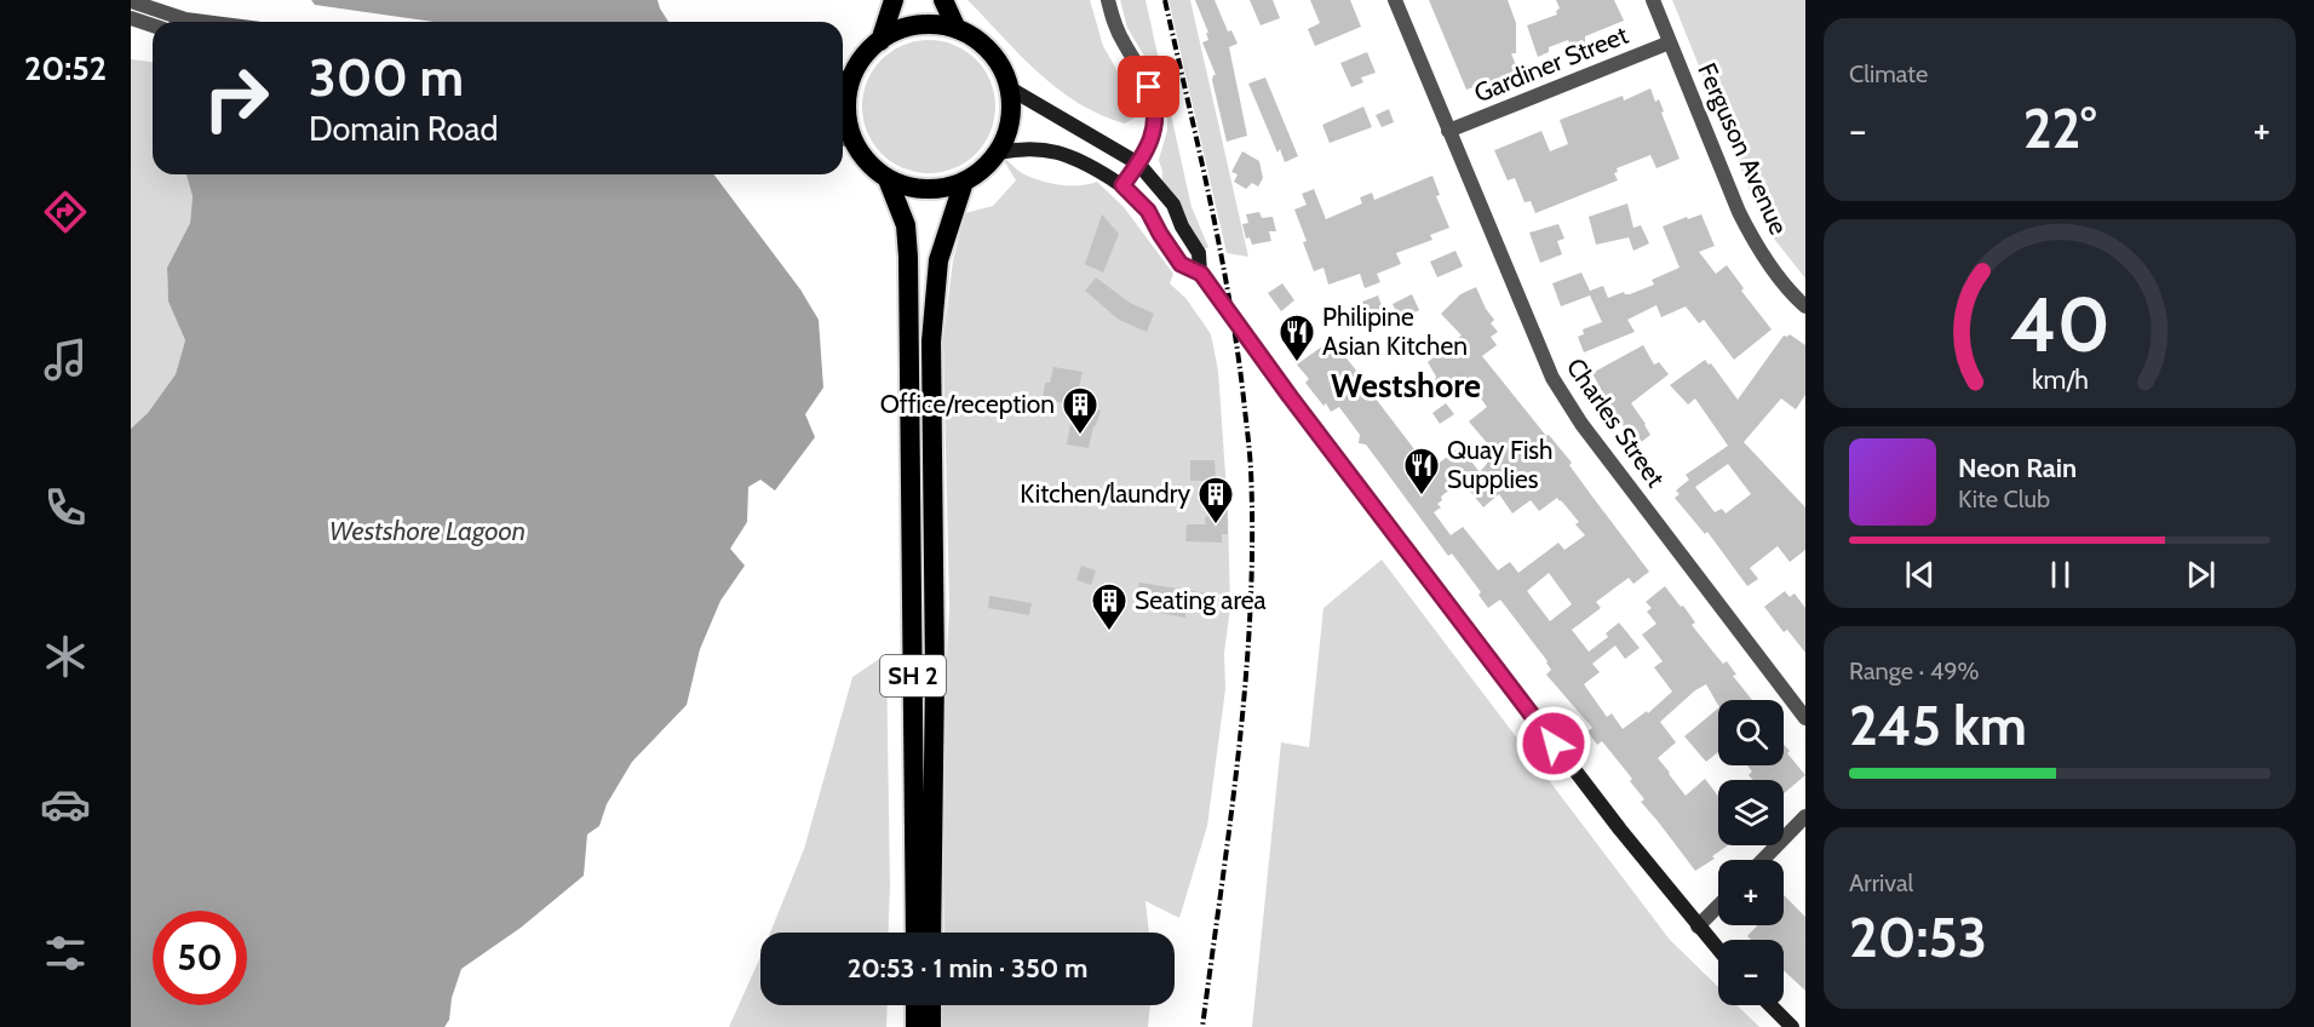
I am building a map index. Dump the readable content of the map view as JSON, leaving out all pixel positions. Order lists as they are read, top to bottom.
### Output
{
  "streets": {
    "highway": ["SH 2"],
    "street": ["Gardiner Street", "Ferguson Avenue", "Charles Street"]
  },
  "crossings": [
    ["Gardiner Street", "Ferguson Avenue"],
    ["Gardiner Street", "Charles Street"]
  ],
  "districts": ["Westshore"],
  "water": ["Westshore Lagoon"],
  "places": {
    "restaurant": ["Philipine Asian Kitchen", "Quay Fish Supplies"],
    "building": ["Office/reception", "Kitchen/laundry", "Seating area"]
  },
  "page": {
    "tabs": "20:52",
    "tile": [
      "Climate",
      ["Range · 49%", "245 km"],
      ["Arrival", "20:53"]
    ],
    "turn": ["300 m", "Domain Road"],
    "heat": ["−", "22°", "+"],
    "song": ["Neon Rain", "Kite Club"],
    "map_buttons": ["+", "−"],
    "limit": "50",
    "trip": "20:53 · 1 min · 350 m",
    "gauge": ["40", "km/h"]
  }
}
